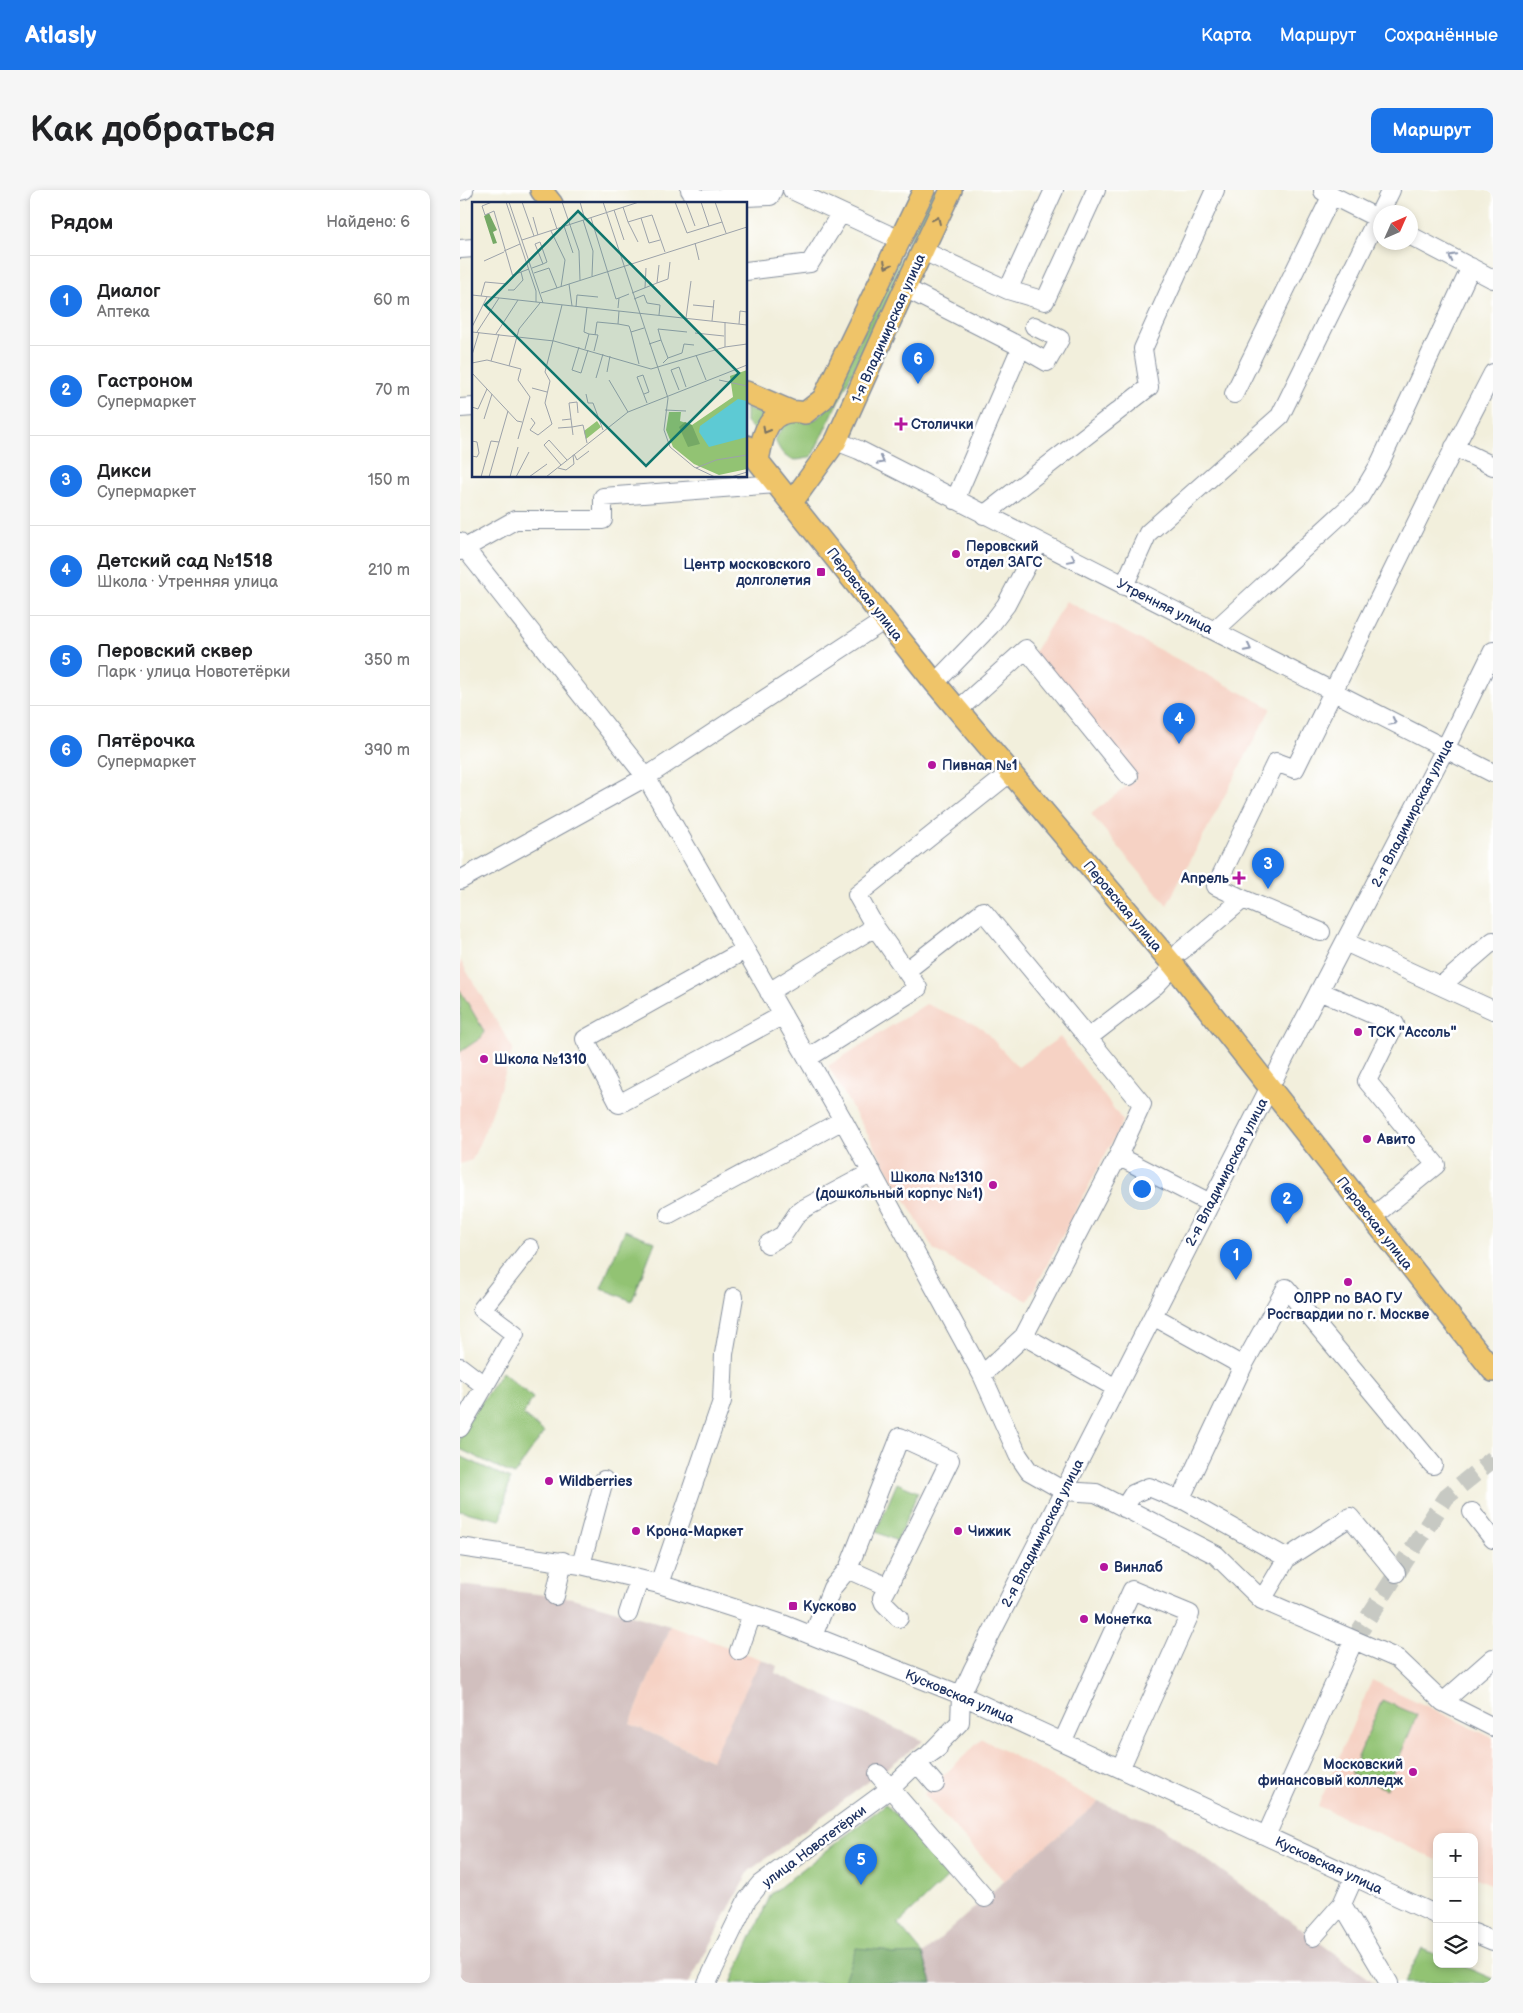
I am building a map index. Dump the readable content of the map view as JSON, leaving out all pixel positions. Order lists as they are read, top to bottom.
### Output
{
  "streets": {
    "main road": ["1-я Владимирская улица", "Перовская улица"],
    "street": [
      "Утренняя улица",
      "2-я Владимирская улица",
      "Кусковская улица",
      "улица Новотетёрки"
    ]
  },
  "crossings": [
    ["1-я Владимирская улица", "Перовская улица"],
    ["1-я Владимирская улица", "Утренняя улица"],
    ["Перовская улица", "2-я Владимирская улица"],
    ["Утренняя улица", "2-я Владимирская улица"],
    ["2-я Владимирская улица", "Кусковская улица"],
    ["2-я Владимирская улица", "улица Новотетёрки"],
    ["Кусковская улица", "улица Новотетёрки"]
  ],
  "one_way": ["Утренняя улица"],
  "places": {
    "health": ["Столички", "Апрель"],
    "other": [
      "Перовский отдел ЗАГС",
      "Пивная №1",
      "ТСК \"Ассоль\"",
      "Школа №1310",
      "Авито",
      "Школа №1310 (дошкольный корпус №1)",
      "ОЛРР по ВАО ГУ Росгвардии по г. Москве",
      "Wildberries",
      "Крона-Маркет",
      "Чижик",
      "Винлаб",
      "Монетка",
      "Московский финансовый колледж"
    ],
    "transit": ["Центр московского долголетия", "Кусково"]
  },
  "north": "top right",
  "page": {
    "header": "Atlasly",
    "nav": ["Карта", "Маршрут", "Сохранённые"],
    "buttons": "Маршрут",
    "title": "Как добраться",
    "heading": ["Рядом", "Найдено: 6"],
    "list": [
      {
        "mark": "1",
        "name": "Диалог",
        "note": "Аптека",
        "value": "60 m"
      },
      {
        "mark": "2",
        "name": "Гастроном",
        "note": "Супермаркет",
        "value": "70 m"
      },
      {
        "mark": "3",
        "name": "Дикси",
        "note": "Супермаркет",
        "value": "150 m"
      },
      {
        "mark": "4",
        "name": "Детский сад №1518",
        "note": "Школа · Утренняя улица",
        "value": "210 m"
      },
      {
        "mark": "5",
        "name": "Перовский сквер",
        "note": "Парк · улица Новотетёрки",
        "value": "350 m"
      },
      {
        "mark": "6",
        "name": "Пятёрочка",
        "note": "Супермаркет",
        "value": "390 m"
      }
    ],
    "pins": [
      "6",
      "4",
      "3",
      "2",
      "1",
      "5"
    ],
    "map_buttons": ["+", "−"]
  }
}
